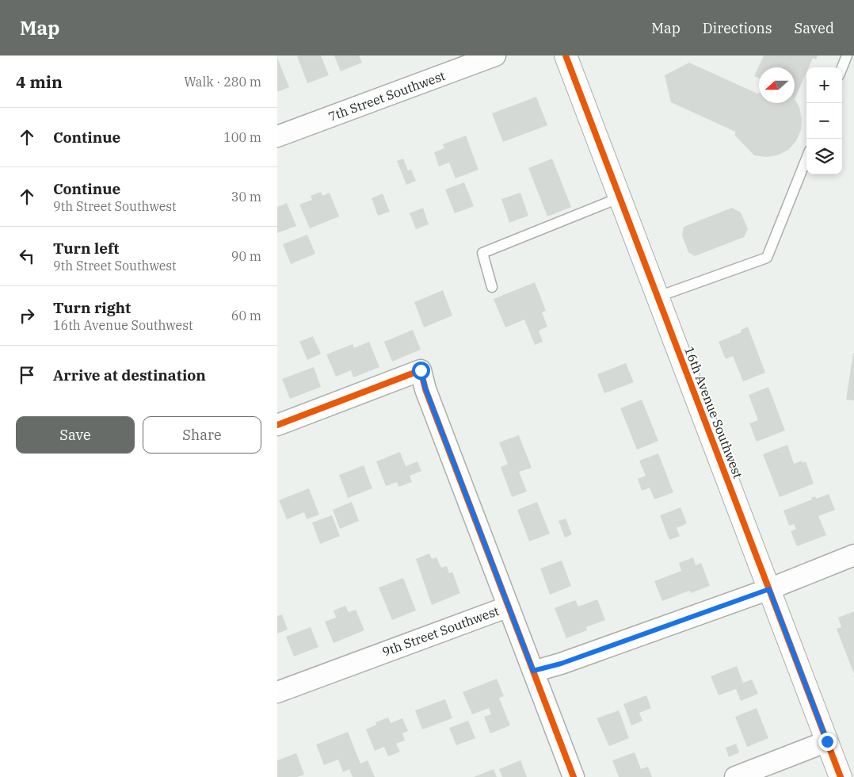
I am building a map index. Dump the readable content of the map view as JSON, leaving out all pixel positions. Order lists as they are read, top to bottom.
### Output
{
  "streets": {
    "street": ["7th Street Southwest", "16th Avenue Southwest", "9th Street Southwest"]
  },
  "north": "left",
  "page": {
    "header": "Map",
    "nav": ["Map", "Directions", "Saved"],
    "heading": ["4 min", "Walk · 280 m"],
    "map_buttons": ["+", "−"],
    "list": [
      ["Continue", "100 m"],
      ["Continue", "9th Street Southwest", "30 m"],
      ["Turn left", "9th Street Southwest", "90 m"],
      ["Turn right", "16th Avenue Southwest", "60 m"],
      "Arrive at destination"
    ],
    "buttons": ["Save", "Share"]
  }
}
